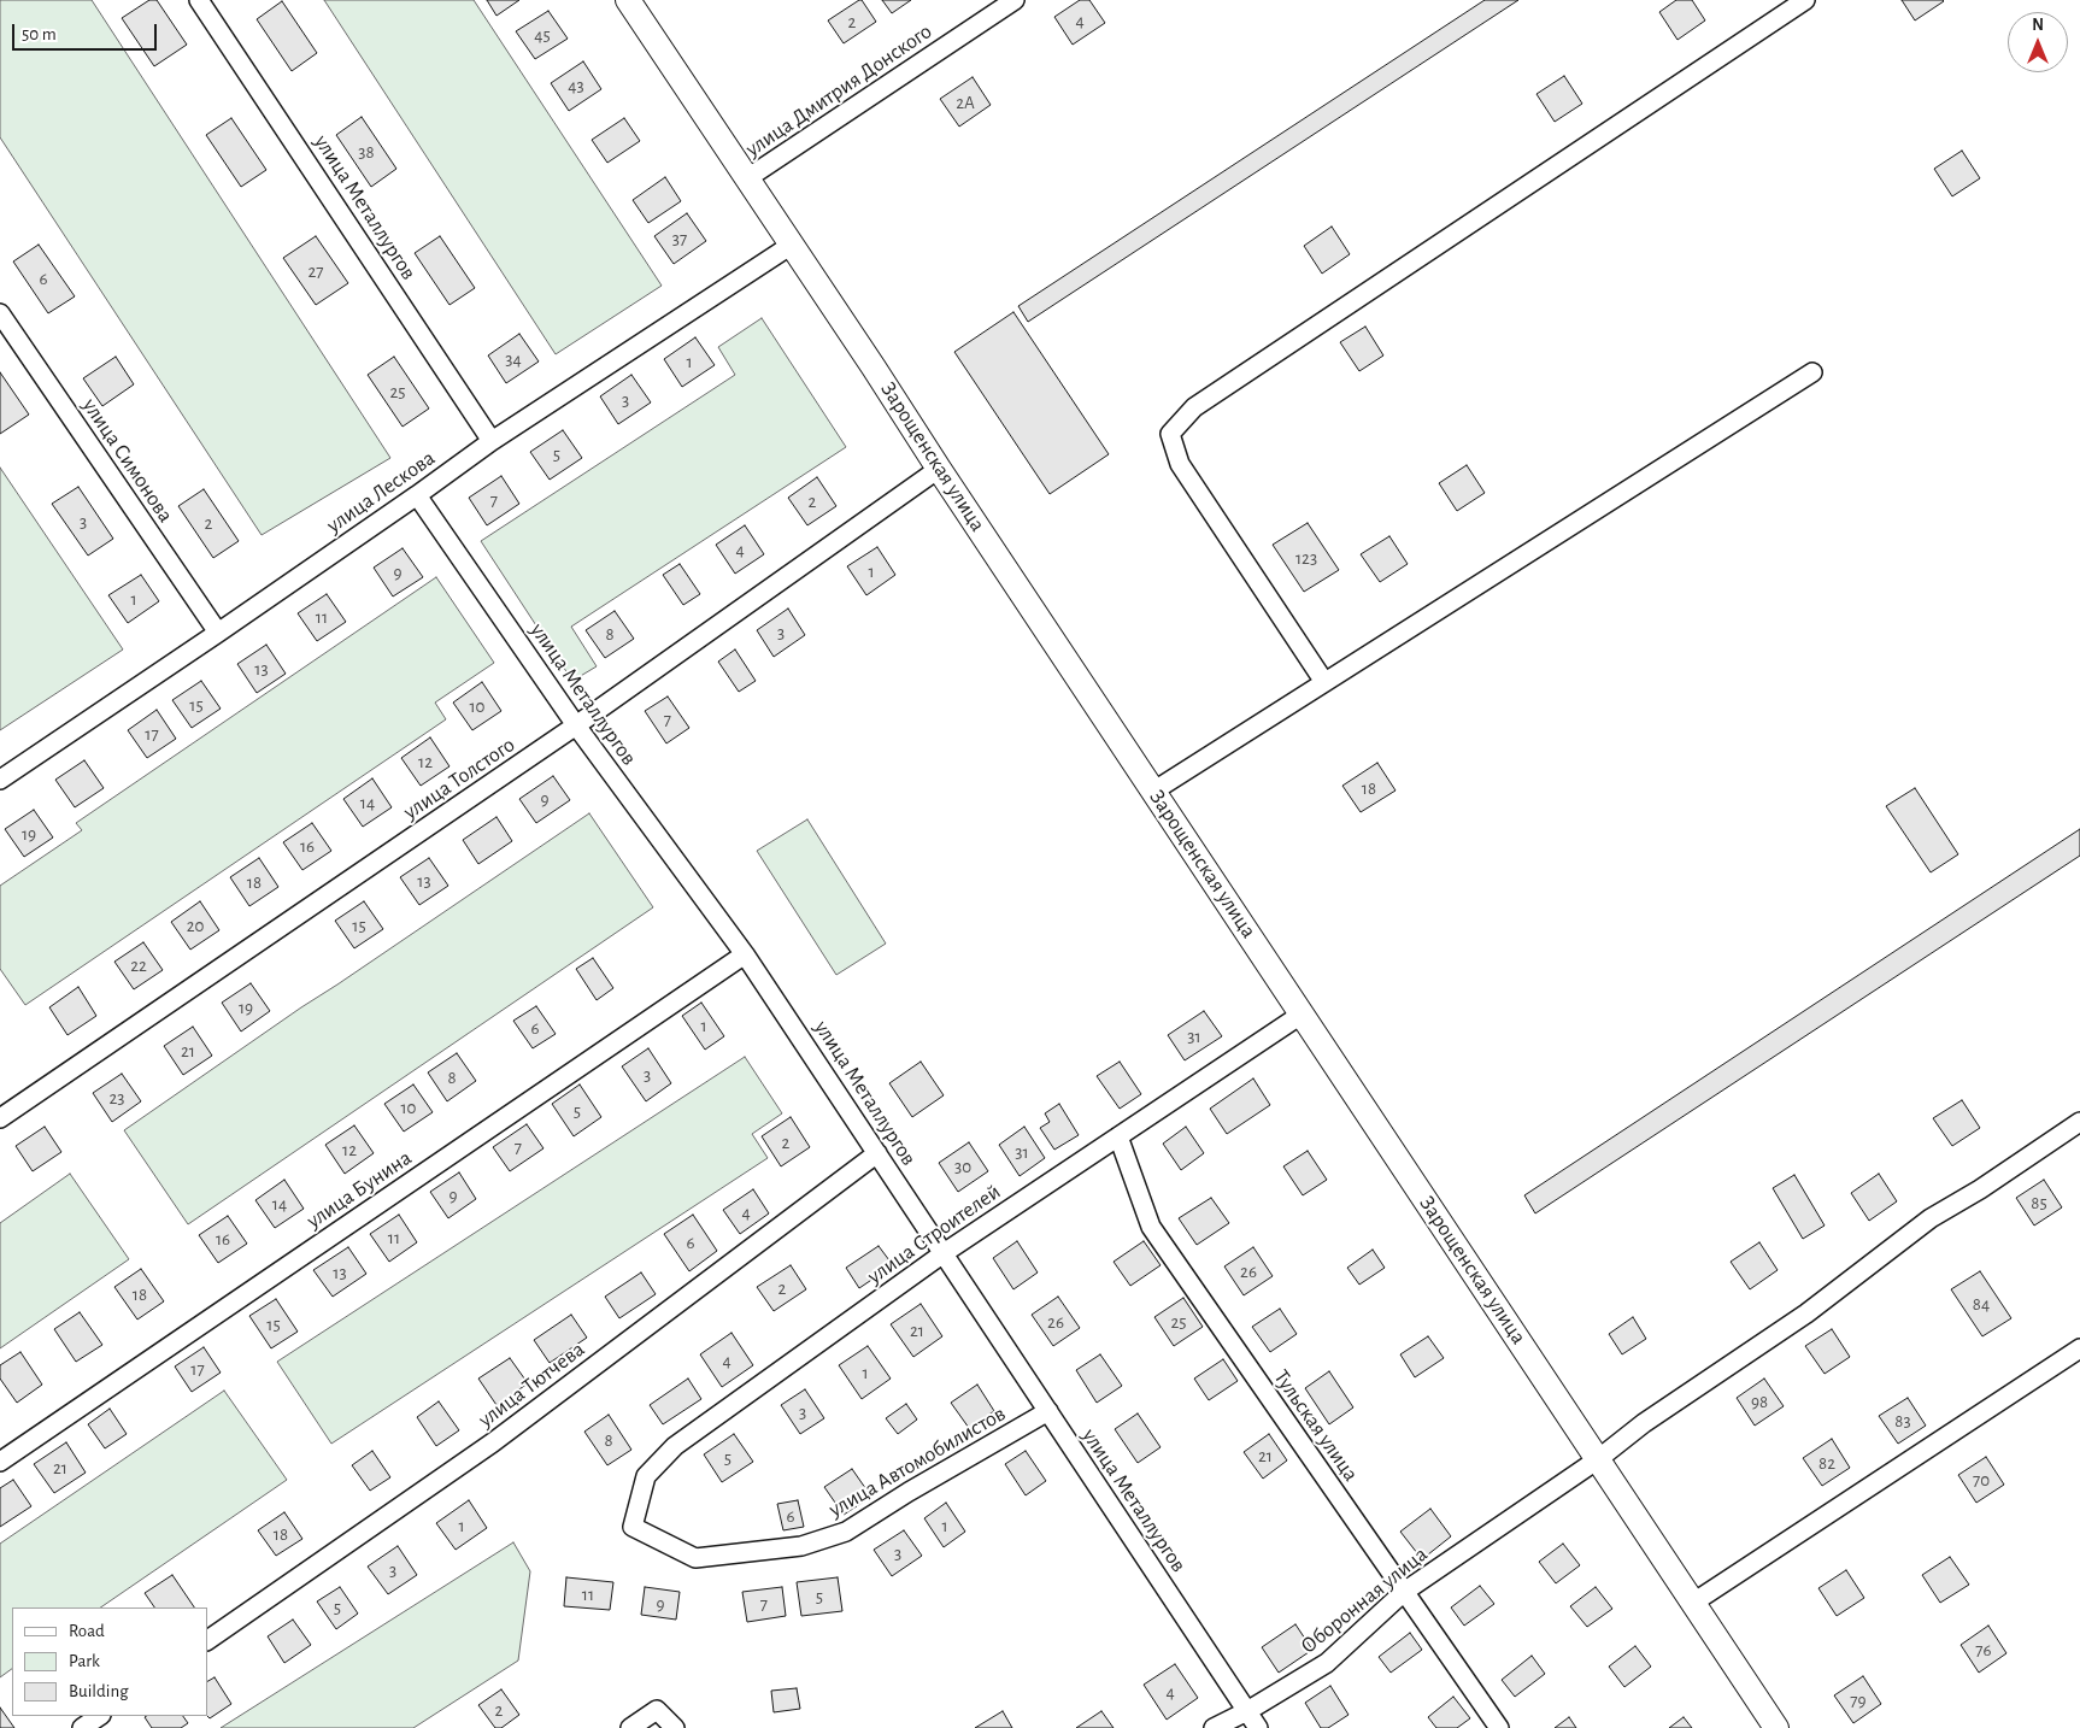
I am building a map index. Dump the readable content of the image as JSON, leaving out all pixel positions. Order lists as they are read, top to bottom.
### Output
{
  "streets": {
    "street": [
      "улица Дмитрия Донского",
      "улица Металлургов",
      "Зарощенская улица",
      "улица Симонова",
      "улица Лескова",
      "улица Толстого",
      "улица Бунина",
      "улица Строителей",
      "улица Тютчева",
      "Тульская улица",
      "улица Автомобилистов",
      "Оборонная улица"
    ]
  },
  "crossings": [
    ["улица Дмитрия Донского", "Зарощенская улица"],
    ["улица Металлургов", "улица Лескова"],
    ["улица Металлургов", "улица Толстого"],
    ["улица Металлургов", "улица Бунина"],
    ["улица Металлургов", "улица Строителей"],
    ["улица Металлургов", "улица Тютчева"],
    ["улица Металлургов", "улица Автомобилистов"],
    ["улица Металлургов", "Оборонная улица"],
    ["Зарощенская улица", "улица Лескова"],
    ["Зарощенская улица", "улица Толстого"],
    ["Зарощенская улица", "улица Строителей"],
    ["Зарощенская улица", "Оборонная улица"],
    ["улица Симонова", "улица Лескова"],
    ["улица Строителей", "Тульская улица"],
    ["улица Строителей", "улица Автомобилистов"],
    ["Тульская улица", "Оборонная улица"]
  ],
  "house_numbers": [
    "4",
    "2",
    "45",
    "43",
    "2А",
    "38",
    "37",
    "27",
    "6",
    "34",
    "1",
    "25",
    "3",
    "5",
    "7",
    "2",
    "3",
    "2",
    "4",
    "123",
    "1",
    "9",
    "1",
    "11",
    "3",
    "8",
    "13",
    "15",
    "10",
    "7",
    "17",
    "12",
    "18",
    "9",
    "14",
    "19",
    "16",
    "13",
    "18",
    "20",
    "15",
    "22",
    "19",
    "1",
    "6",
    "31",
    "21",
    "3",
    "8",
    "23",
    "10",
    "5",
    "2",
    "7",
    "12",
    "31",
    "30",
    "9",
    "85",
    "14",
    "4",
    "11",
    "16",
    "6",
    "26",
    "13",
    "2",
    "18",
    "84",
    "26",
    "25",
    "15",
    "21",
    "4",
    "17",
    "1",
    "98",
    "3",
    "83",
    "8",
    "21",
    "5",
    "82",
    "21",
    "70",
    "6",
    "1",
    "1",
    "18",
    "3",
    "3",
    "11",
    "5",
    "9",
    "7",
    "5",
    "76",
    "4",
    "79",
    "2"
  ],
  "legend": ["Road", "Park", "Building"],
  "scale_bar": "50 m",
  "north": "top"
}
